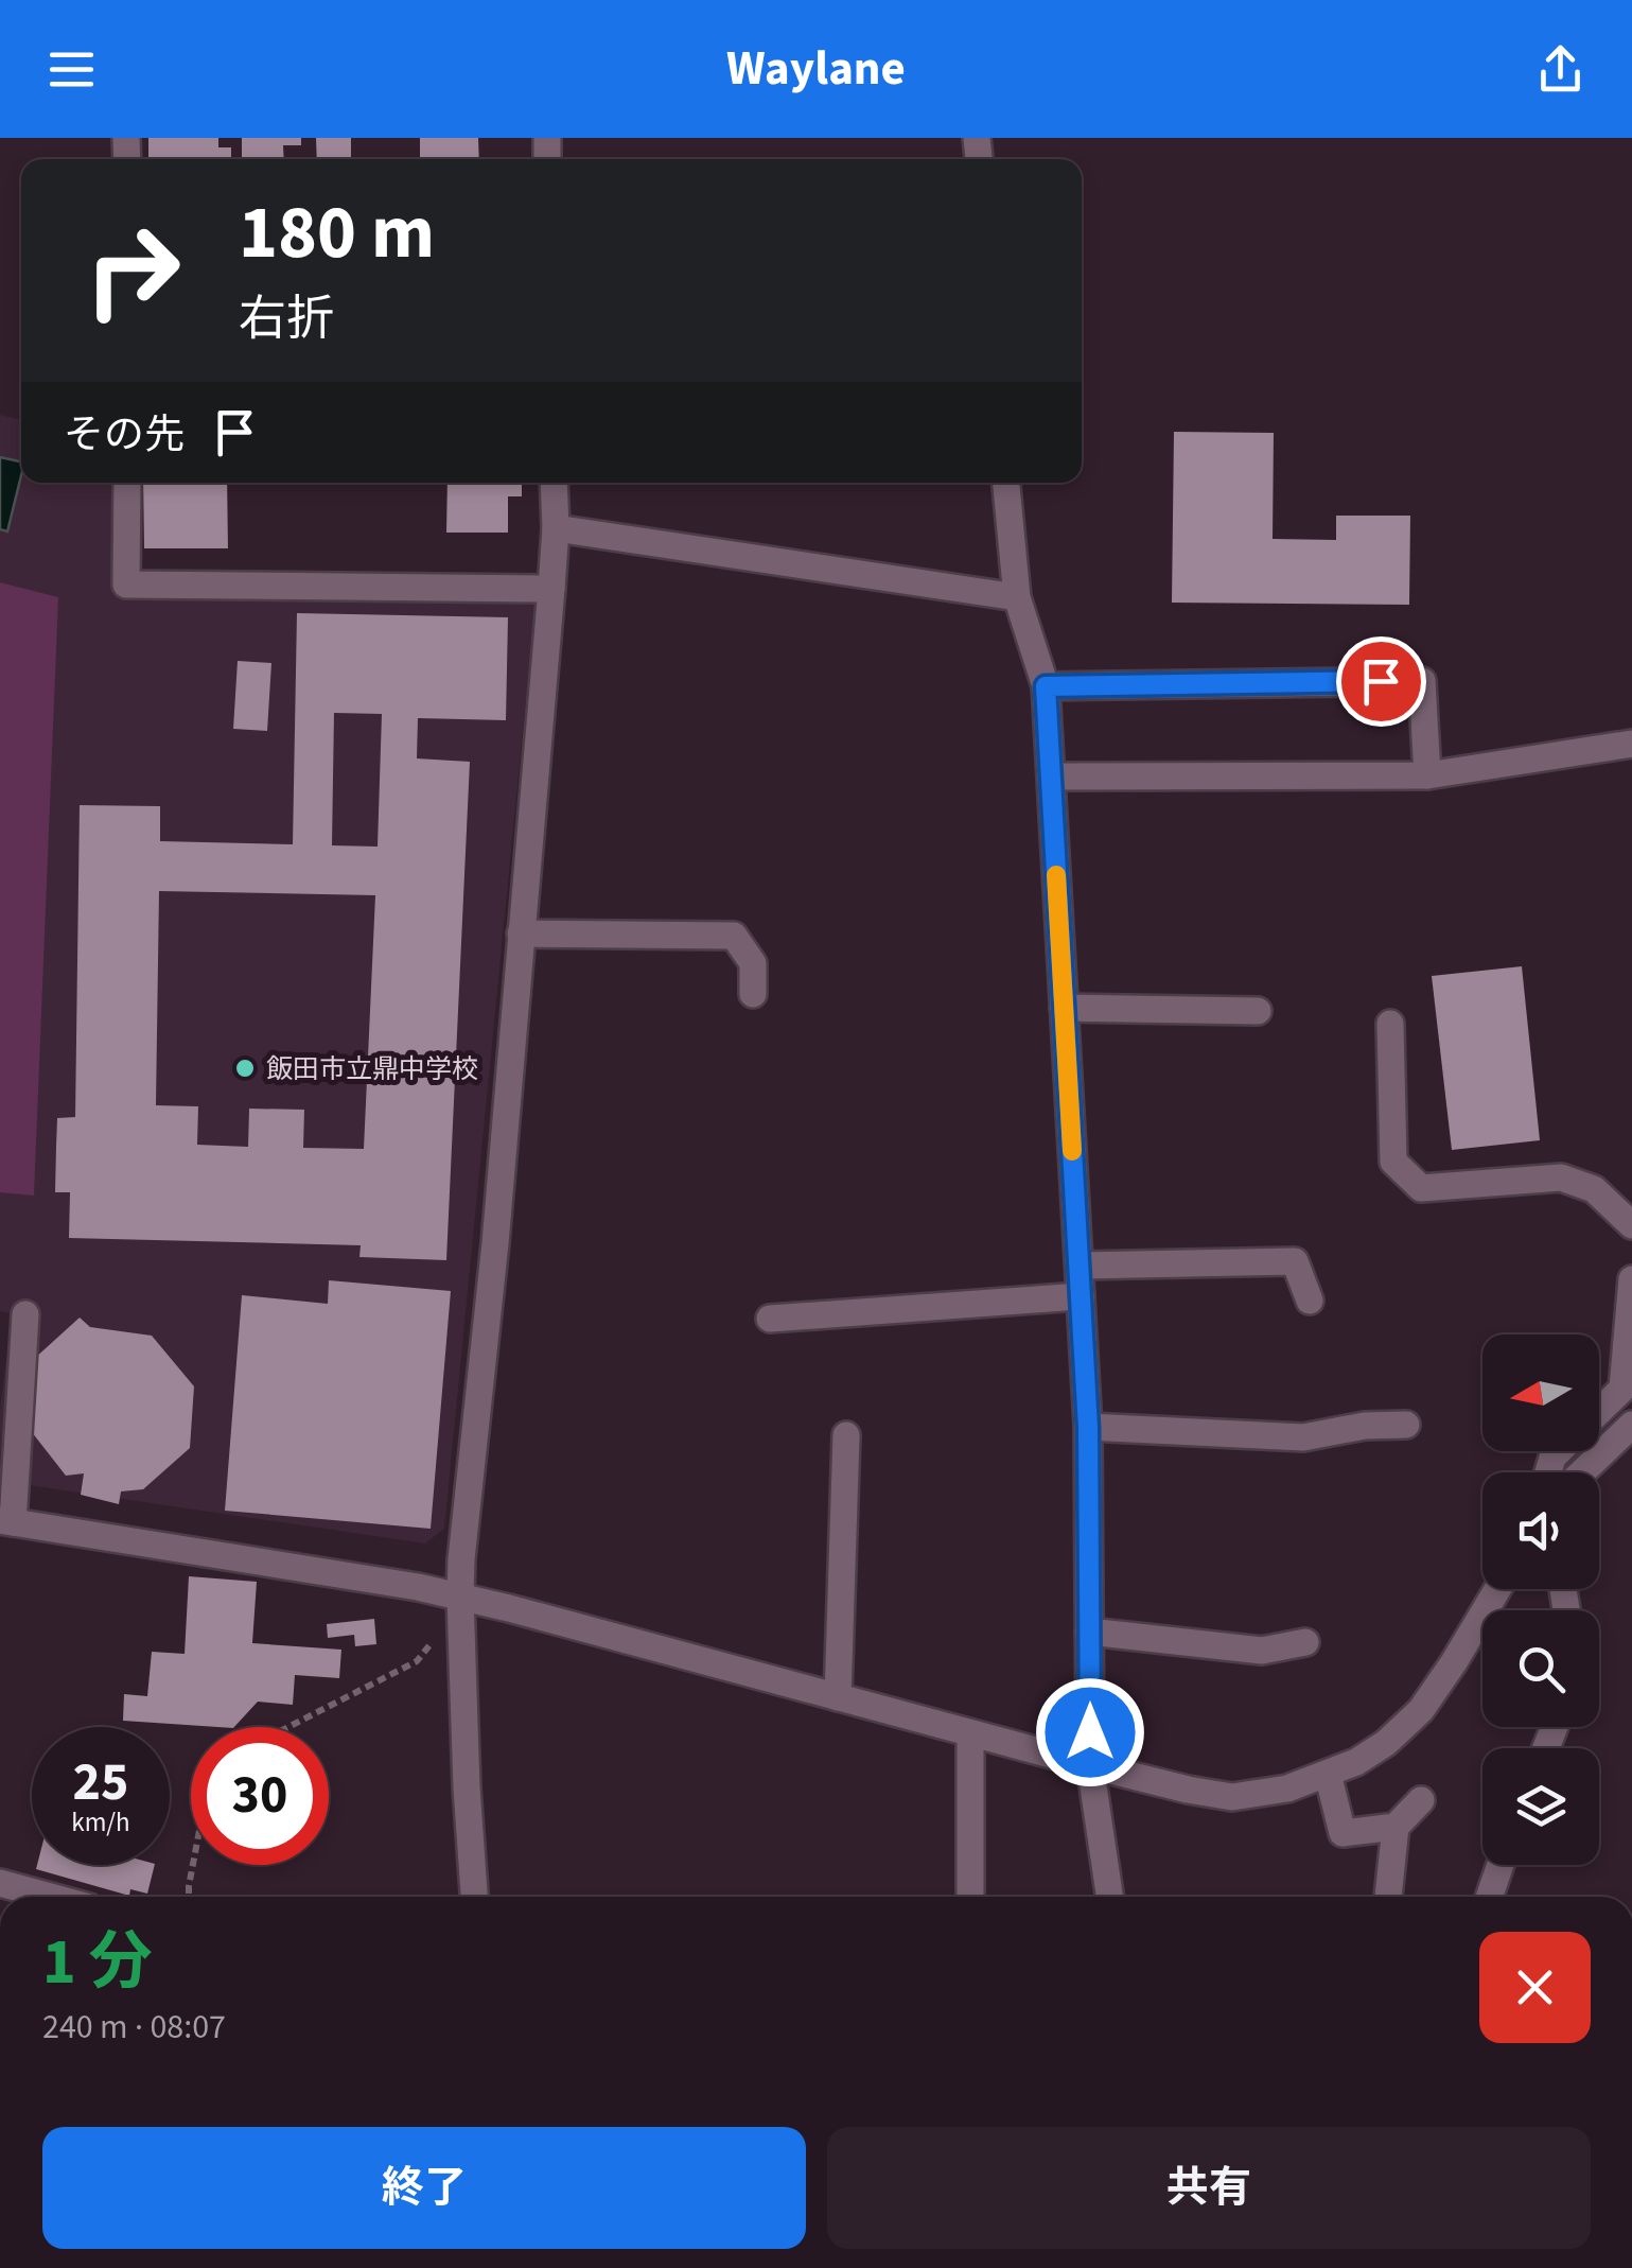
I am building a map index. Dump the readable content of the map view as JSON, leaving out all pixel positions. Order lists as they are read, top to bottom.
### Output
{
  "places": ["飯田市立鼎中学校"],
  "north": "left",
  "page": {
    "header": "Waylane",
    "turn": ["180 m", "右折"],
    "then": "その先",
    "speed": "25 km/h",
    "limit": "30",
    "heading": ["1 分", "240 m · 08:07"],
    "buttons": ["終了", "共有"]
  }
}
